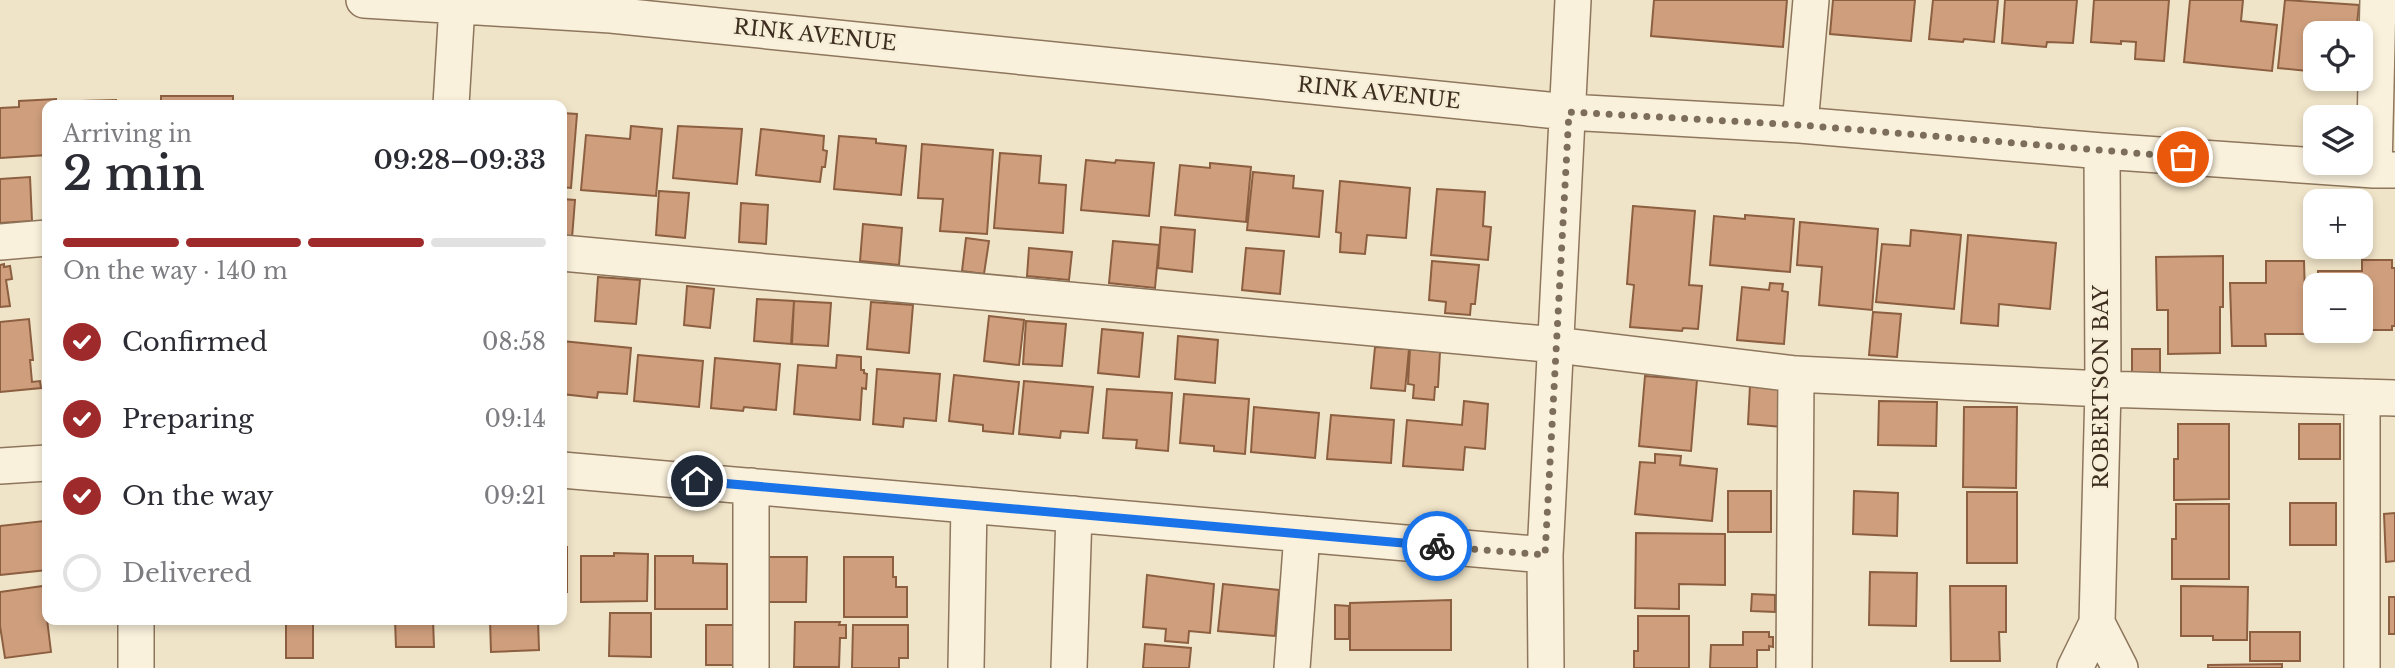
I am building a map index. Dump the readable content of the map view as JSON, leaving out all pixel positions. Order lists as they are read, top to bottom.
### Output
{
  "streets": {
    "street": ["RINK AVENUE", "ROBERTSON BAY"]
  },
  "crossings": [
    ["RINK AVENUE", "ROBERTSON BAY"]
  ],
  "page": {
    "map_buttons": ["+", "−"],
    "heading": ["2 min", "Arriving in", "09:28–09:33"],
    "bar": "On the way · 140 m",
    "list": [
      ["Confirmed", "08:58"],
      ["Preparing", "09:14"],
      ["On the way", "09:21"],
      "Delivered"
    ]
  }
}
